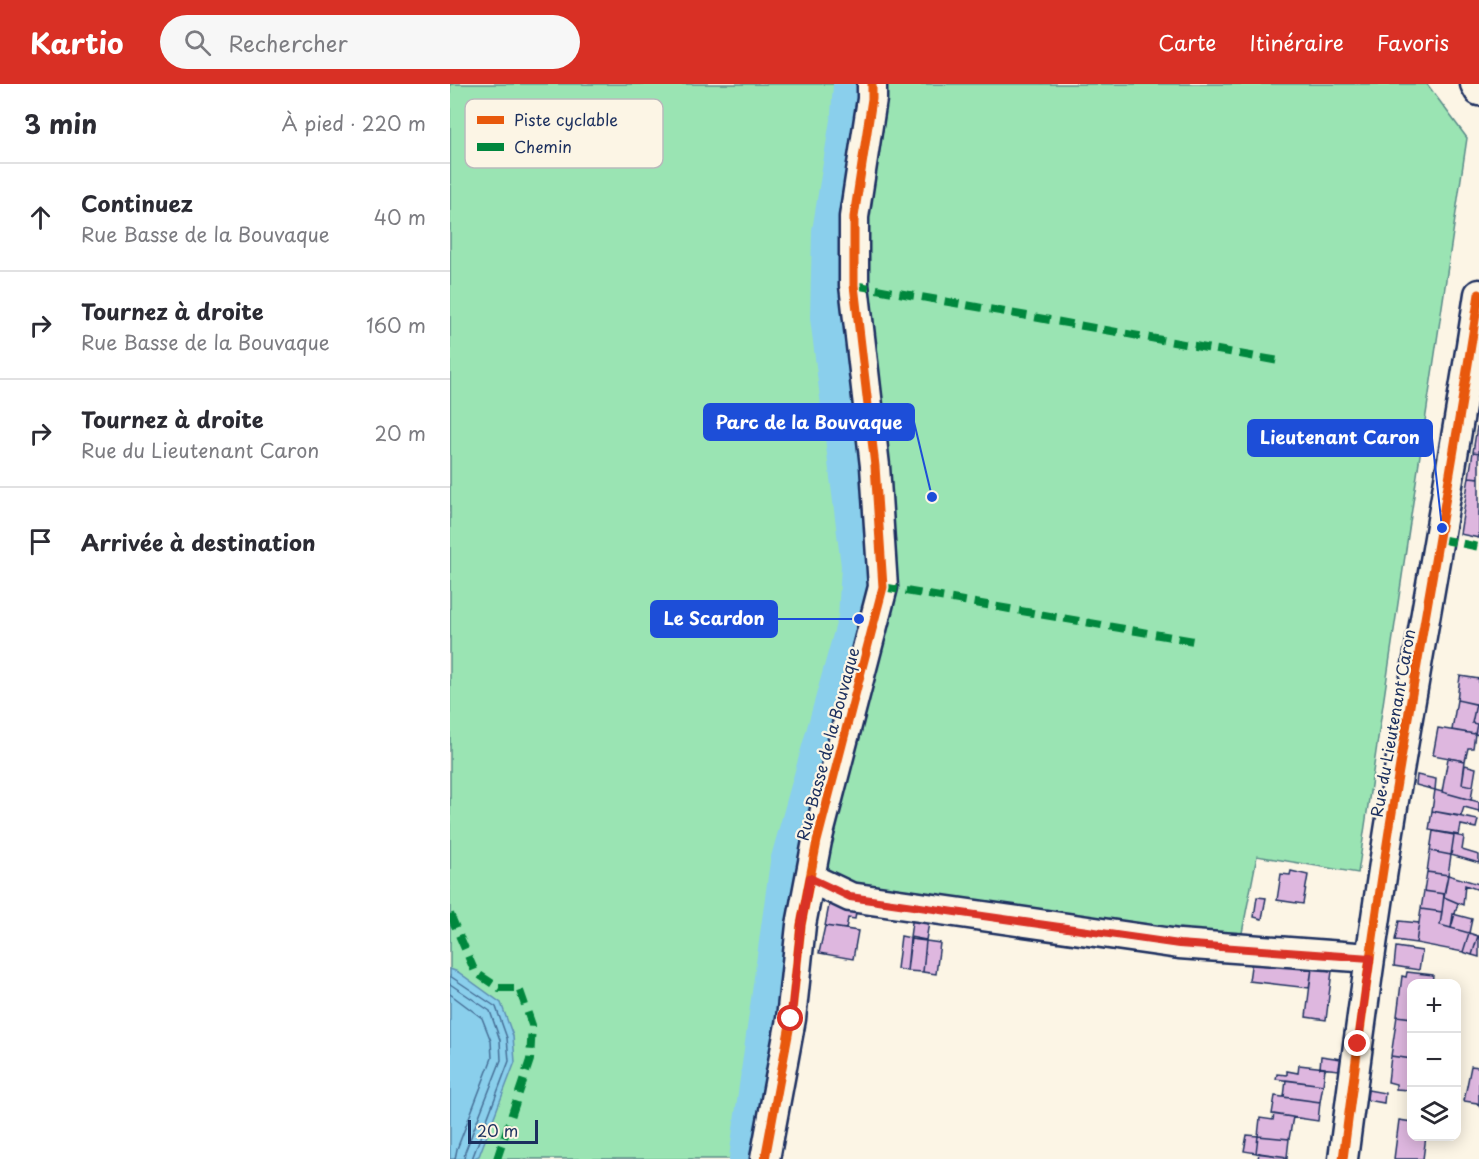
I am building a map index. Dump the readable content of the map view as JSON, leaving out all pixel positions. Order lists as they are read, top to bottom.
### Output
{
  "streets": {
    "street": ["Rue du Lieutenant Caron", "Rue Basse de la Bouvaque"]
  },
  "places": ["Parc de la Bouvaque", "Lieutenant Caron", "Le Scardon"],
  "legend": ["Piste cyclable", "Chemin"],
  "scale_bar": "20 m",
  "page": {
    "header": "Kartio",
    "search": "Rechercher",
    "nav": ["Carte", "Itinéraire", "Favoris"],
    "heading": ["3 min", "À pied · 220 m"],
    "list": [
      ["Continuez", "Rue Basse de la Bouvaque", "40 m"],
      ["Tournez à droite", "Rue Basse de la Bouvaque", "160 m"],
      ["Tournez à droite", "Rue du Lieutenant Caron", "20 m"],
      "Arrivée à destination"
    ],
    "map_buttons": ["+", "−"],
    "scale": "20 m"
  }
}
